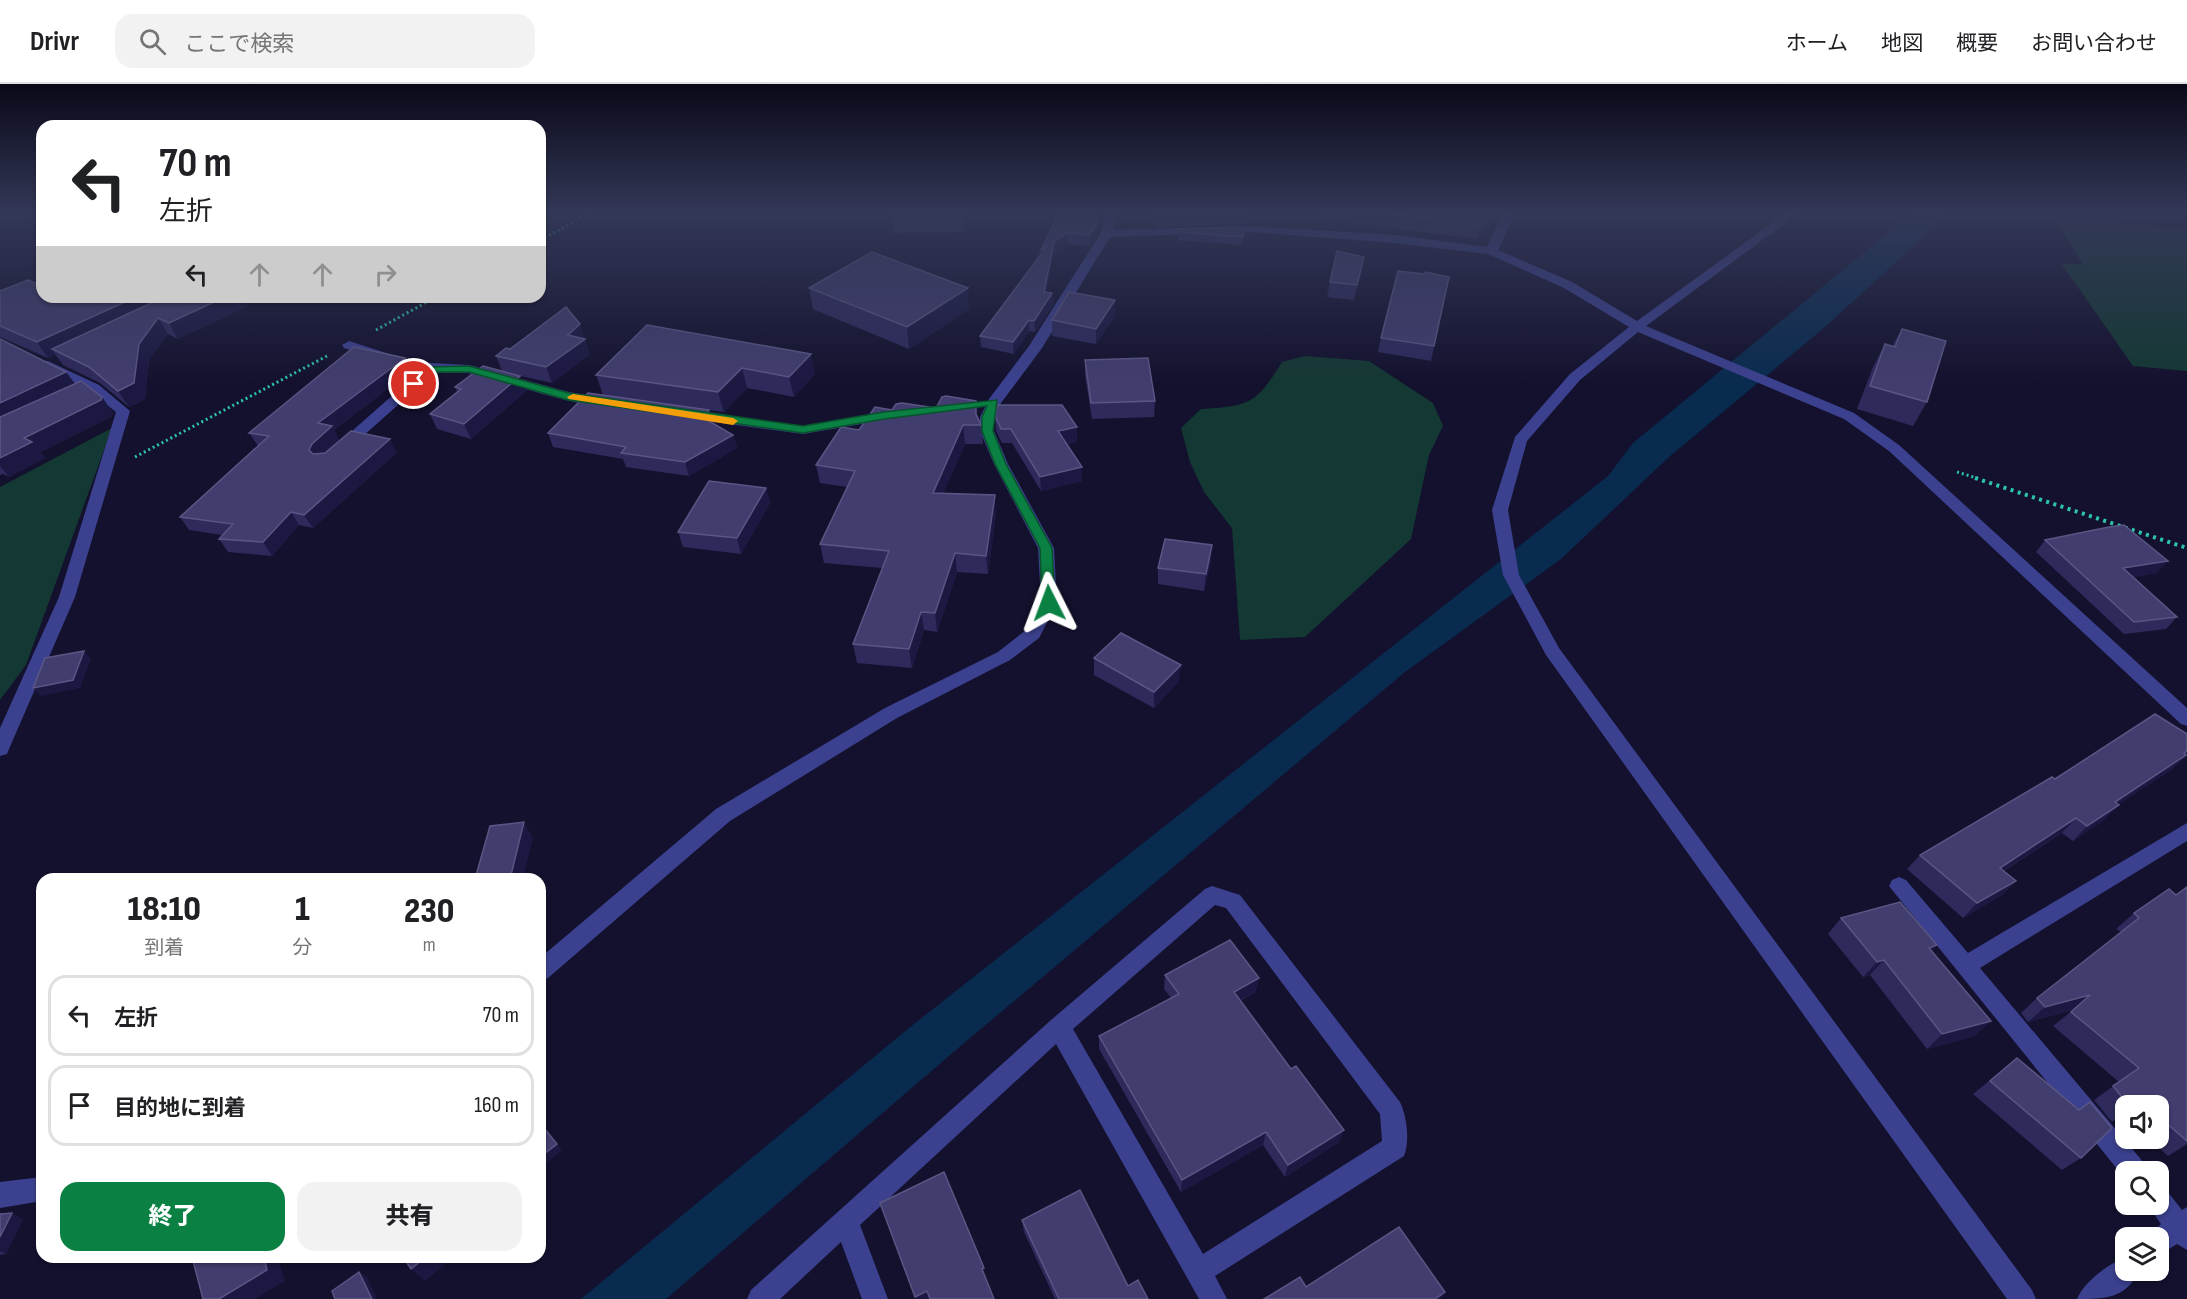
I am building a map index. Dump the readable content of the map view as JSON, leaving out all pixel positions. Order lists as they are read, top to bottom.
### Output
{
  "page": {
    "header": "Drivr",
    "search": "ここで検索",
    "nav": [
      "ホーム",
      "地図",
      "概要",
      "お問い合わせ"
    ],
    "turn": ["70 m", "左折"],
    "eta": [
      "18:10",
      "到着",
      "1",
      "分",
      "230",
      "m"
    ],
    "list": [
      {
        "name": "左折",
        "value": "70 m"
      },
      {
        "name": "目的地に到着",
        "value": "160 m"
      }
    ],
    "buttons": ["終了", "共有"]
  }
}
